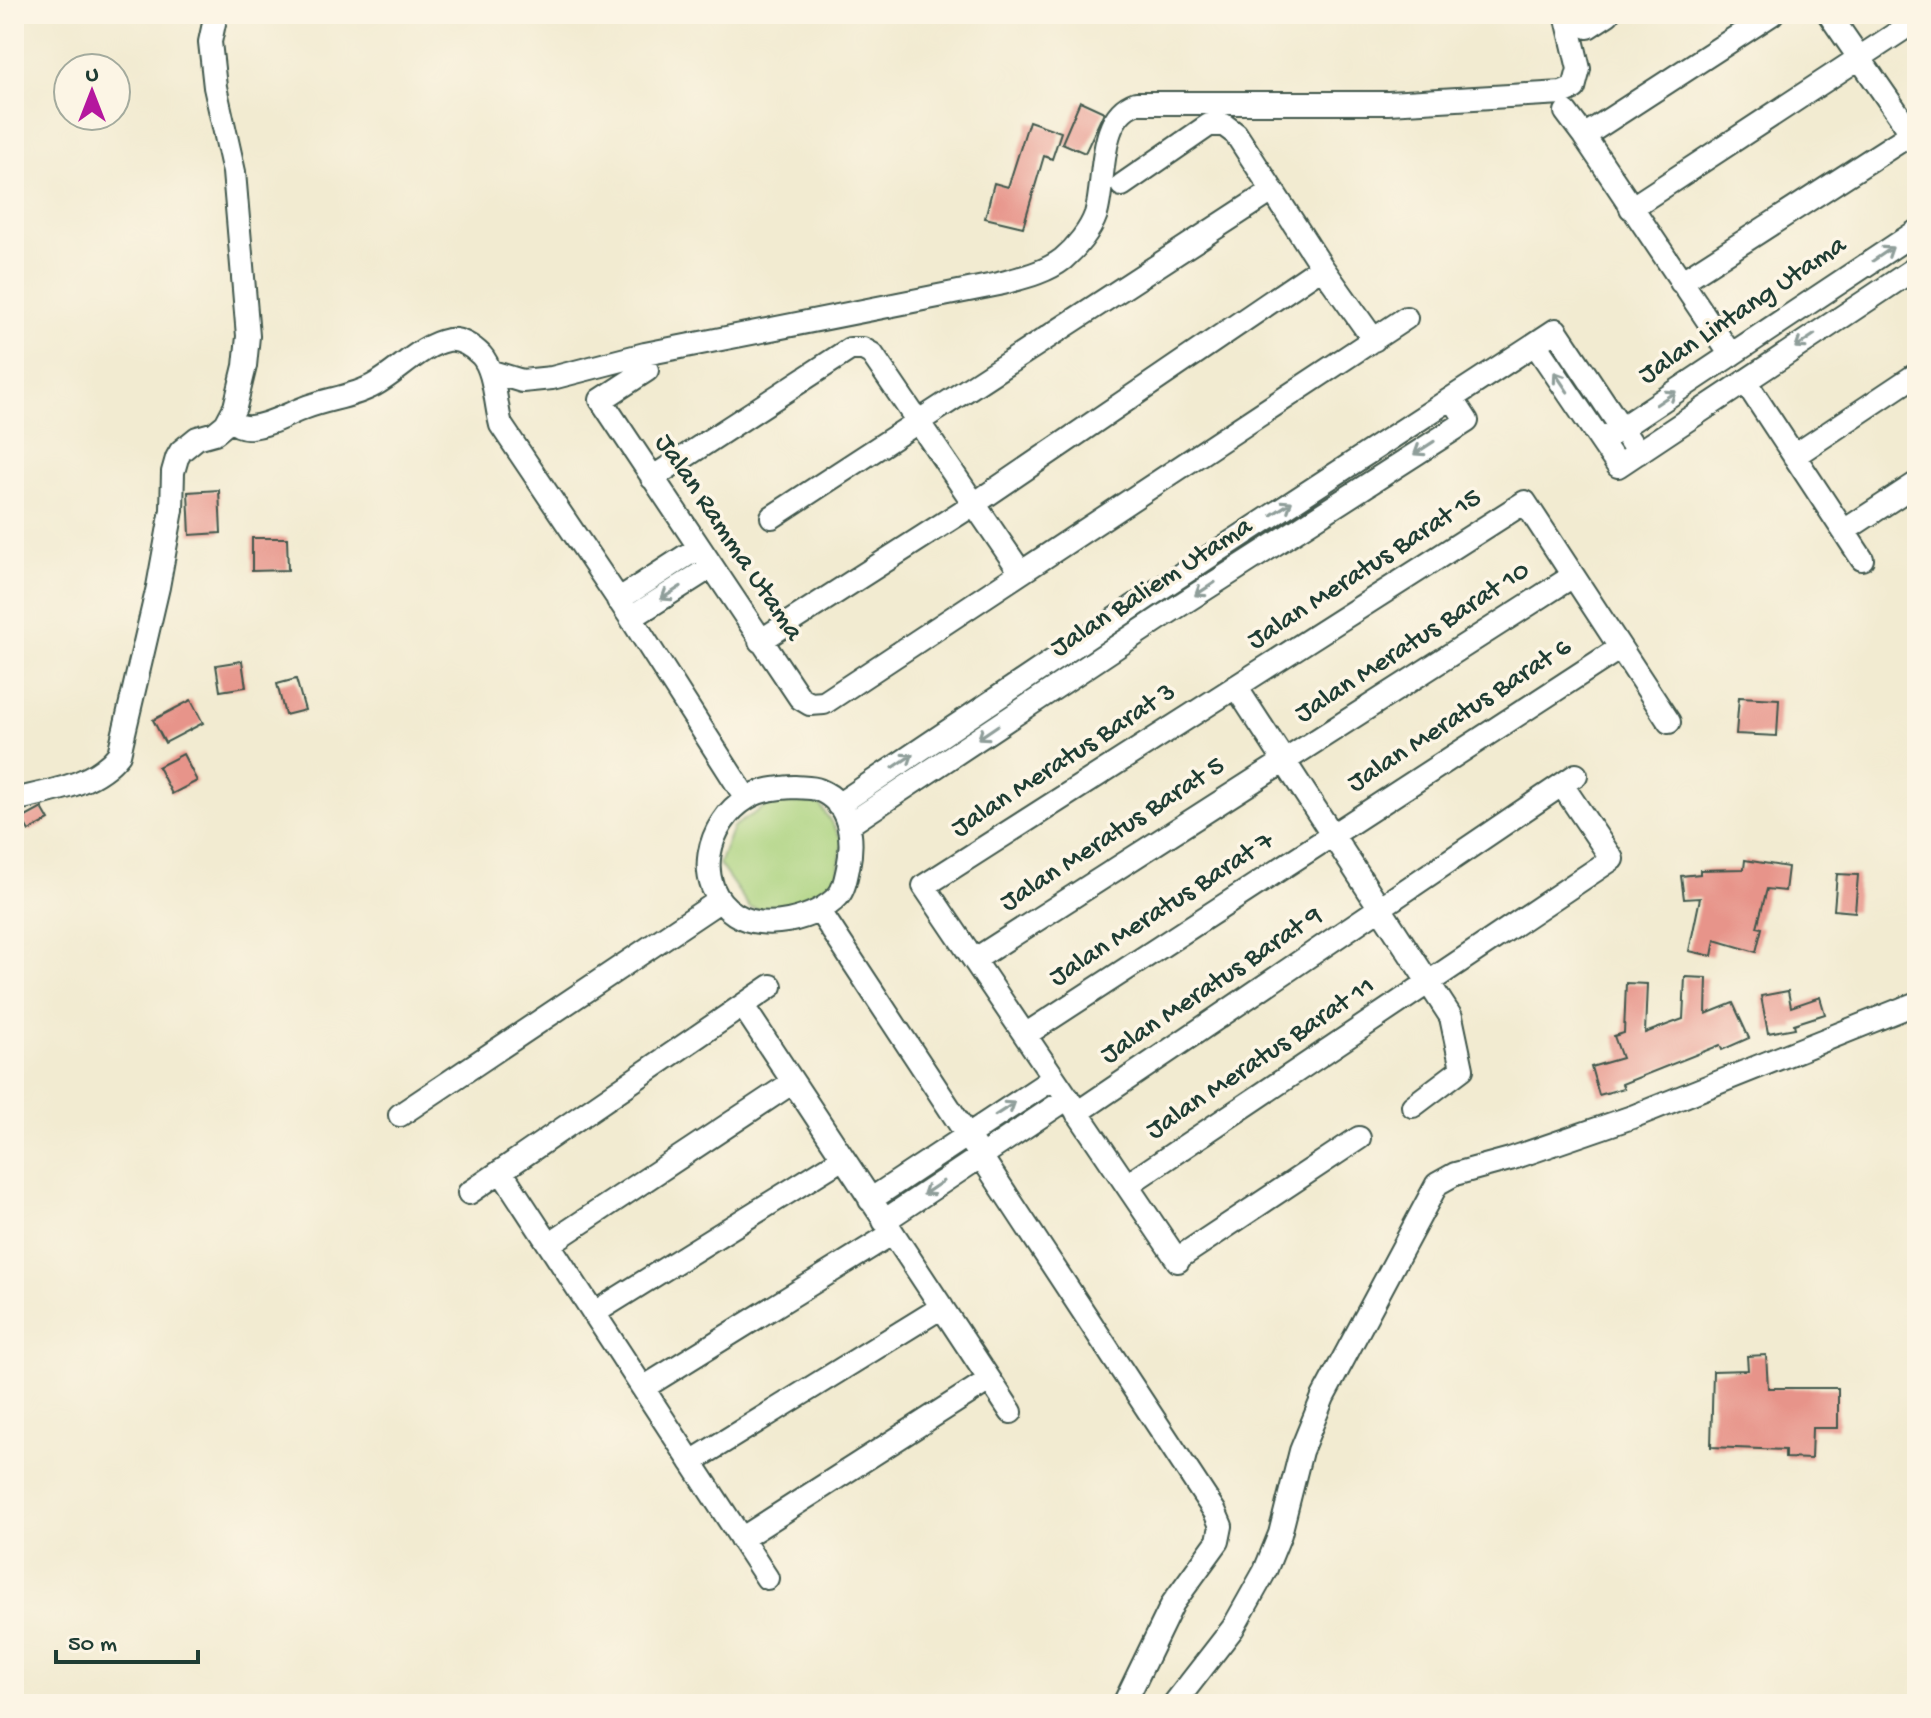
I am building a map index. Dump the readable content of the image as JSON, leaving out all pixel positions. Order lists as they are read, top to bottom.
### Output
{
  "streets": {
    "street": [
      "Jalan Lintang Utama",
      "Jalan Ramma Utama",
      "Jalan Meratus Barat 15",
      "Jalan Baliem Utama",
      "Jalan Meratus Barat 10",
      "Jalan Meratus Barat 6",
      "Jalan Meratus Barat 3",
      "Jalan Meratus Barat 5",
      "Jalan Meratus Barat 7",
      "Jalan Meratus Barat 9",
      "Jalan Meratus Barat 11"
    ]
  },
  "crossings": [
    ["Jalan Lintang Utama", "Jalan Baliem Utama"],
    ["Jalan Meratus Barat 15", "Jalan Meratus Barat 10"],
    ["Jalan Meratus Barat 15", "Jalan Meratus Barat 3"],
    ["Jalan Meratus Barat 10", "Jalan Meratus Barat 5"],
    ["Jalan Meratus Barat 6", "Jalan Meratus Barat 7"],
    ["Jalan Meratus Barat 3", "Jalan Meratus Barat 5"],
    ["Jalan Meratus Barat 9", "Jalan Meratus Barat 11"]
  ],
  "scale_bar": "50 m",
  "north": "top"
}
